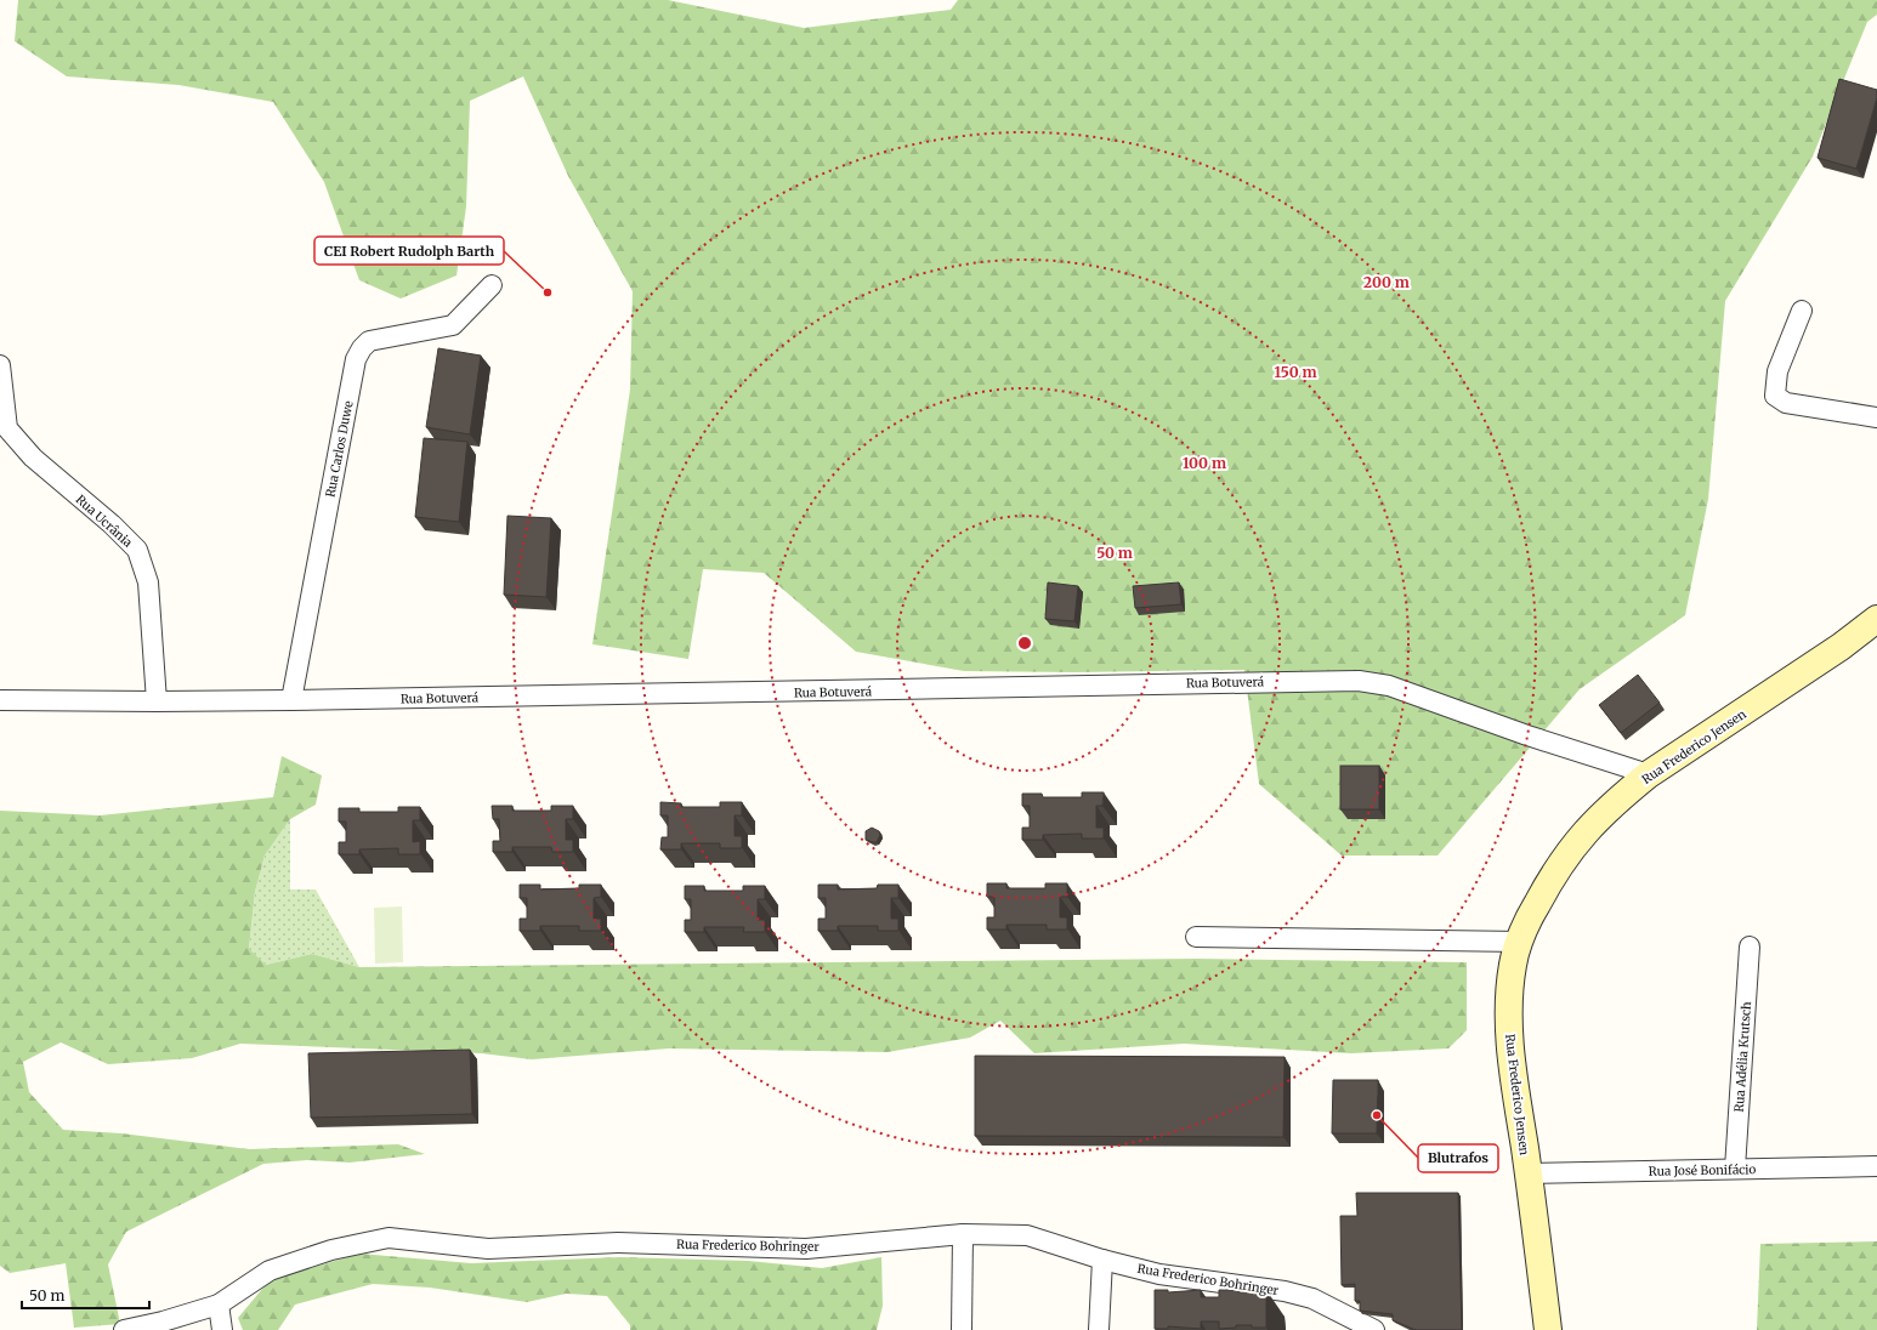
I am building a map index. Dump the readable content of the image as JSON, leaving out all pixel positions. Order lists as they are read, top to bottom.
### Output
{
  "streets": {
    "main road": ["Rua Frederico Jensen"],
    "street": [
      "Rua Carlos Duwe",
      "Rua Ucrânia",
      "Rua Botuverá",
      "Rua Adélia Krutsch",
      "Rua José Bonifácio",
      "Rua Frederico Bohringer"
    ]
  },
  "crossings": [
    ["Rua Carlos Duwe", "Rua Botuverá"],
    ["Rua Ucrânia", "Rua Botuverá"],
    ["Rua Botuverá", "Rua Frederico Jensen"],
    ["Rua Frederico Jensen", "Rua José Bonifácio"],
    ["Rua Adélia Krutsch", "Rua José Bonifácio"]
  ],
  "places": ["CEI Robert Rudolph Barth", "Blutrafos"],
  "scale_bar": "50 m",
  "rings": [
    "200 m",
    "150 m",
    "100 m",
    "50 m"
  ]
}
